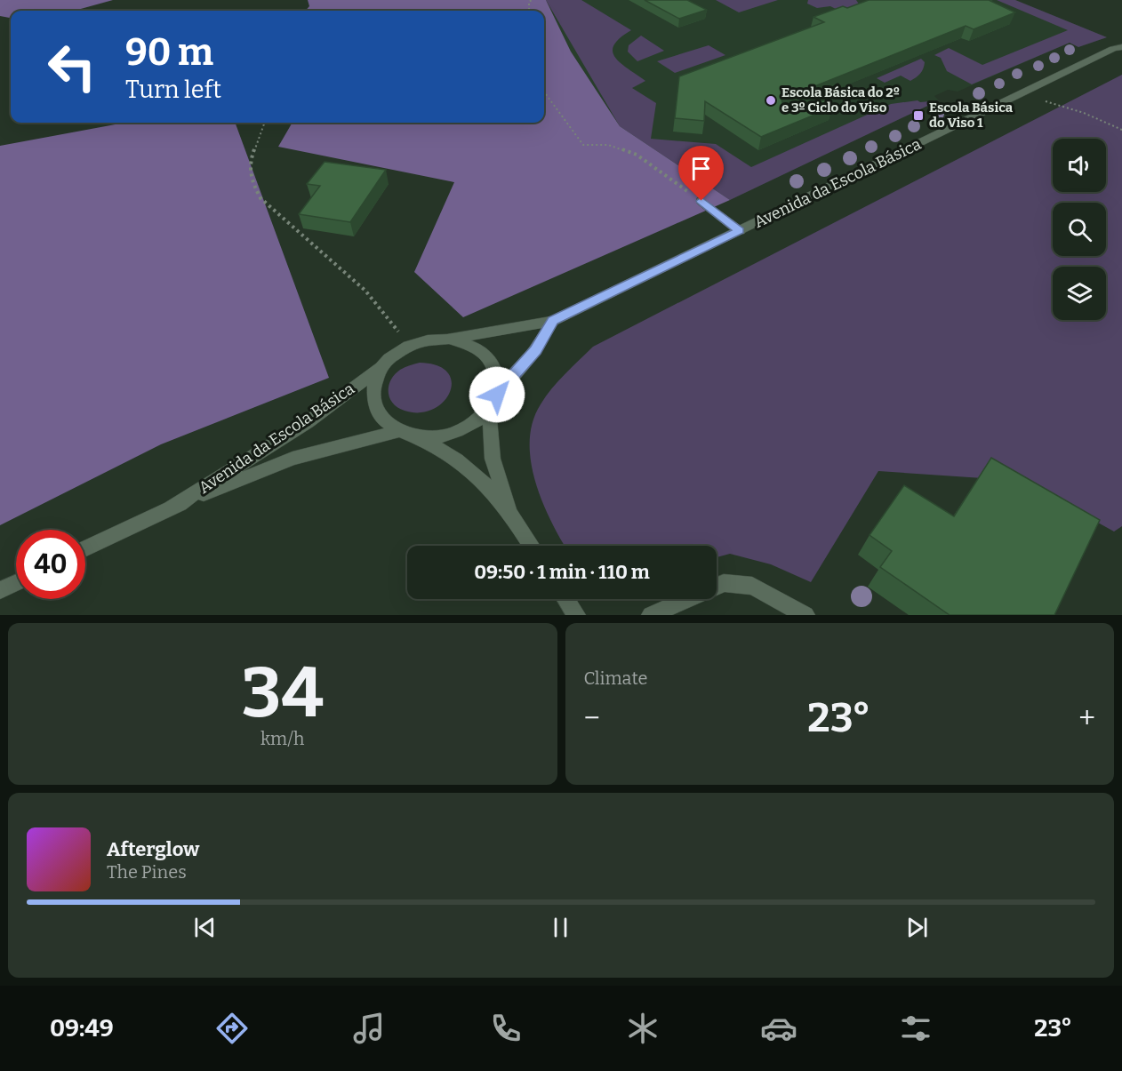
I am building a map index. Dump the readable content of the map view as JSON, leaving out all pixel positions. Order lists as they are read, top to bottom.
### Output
{
  "streets": {
    "street": ["Avenida da Escola Básica"]
  },
  "places": {
    "other": ["Escola Básica do 2º e 3º Ciclo do Viso"],
    "transit": ["Escola Básica do Viso 1"]
  },
  "page": {
    "turn": ["90 m", "Turn left"],
    "limit": "40",
    "trip": "09:50 · 1 min · 110 m",
    "tile": [
      ["34", "km/h"],
      "Climate"
    ],
    "heat": ["−", "23°", "+"],
    "song": ["Afterglow", "The Pines"],
    "tabs": ["09:49", "23°"]
  }
}
